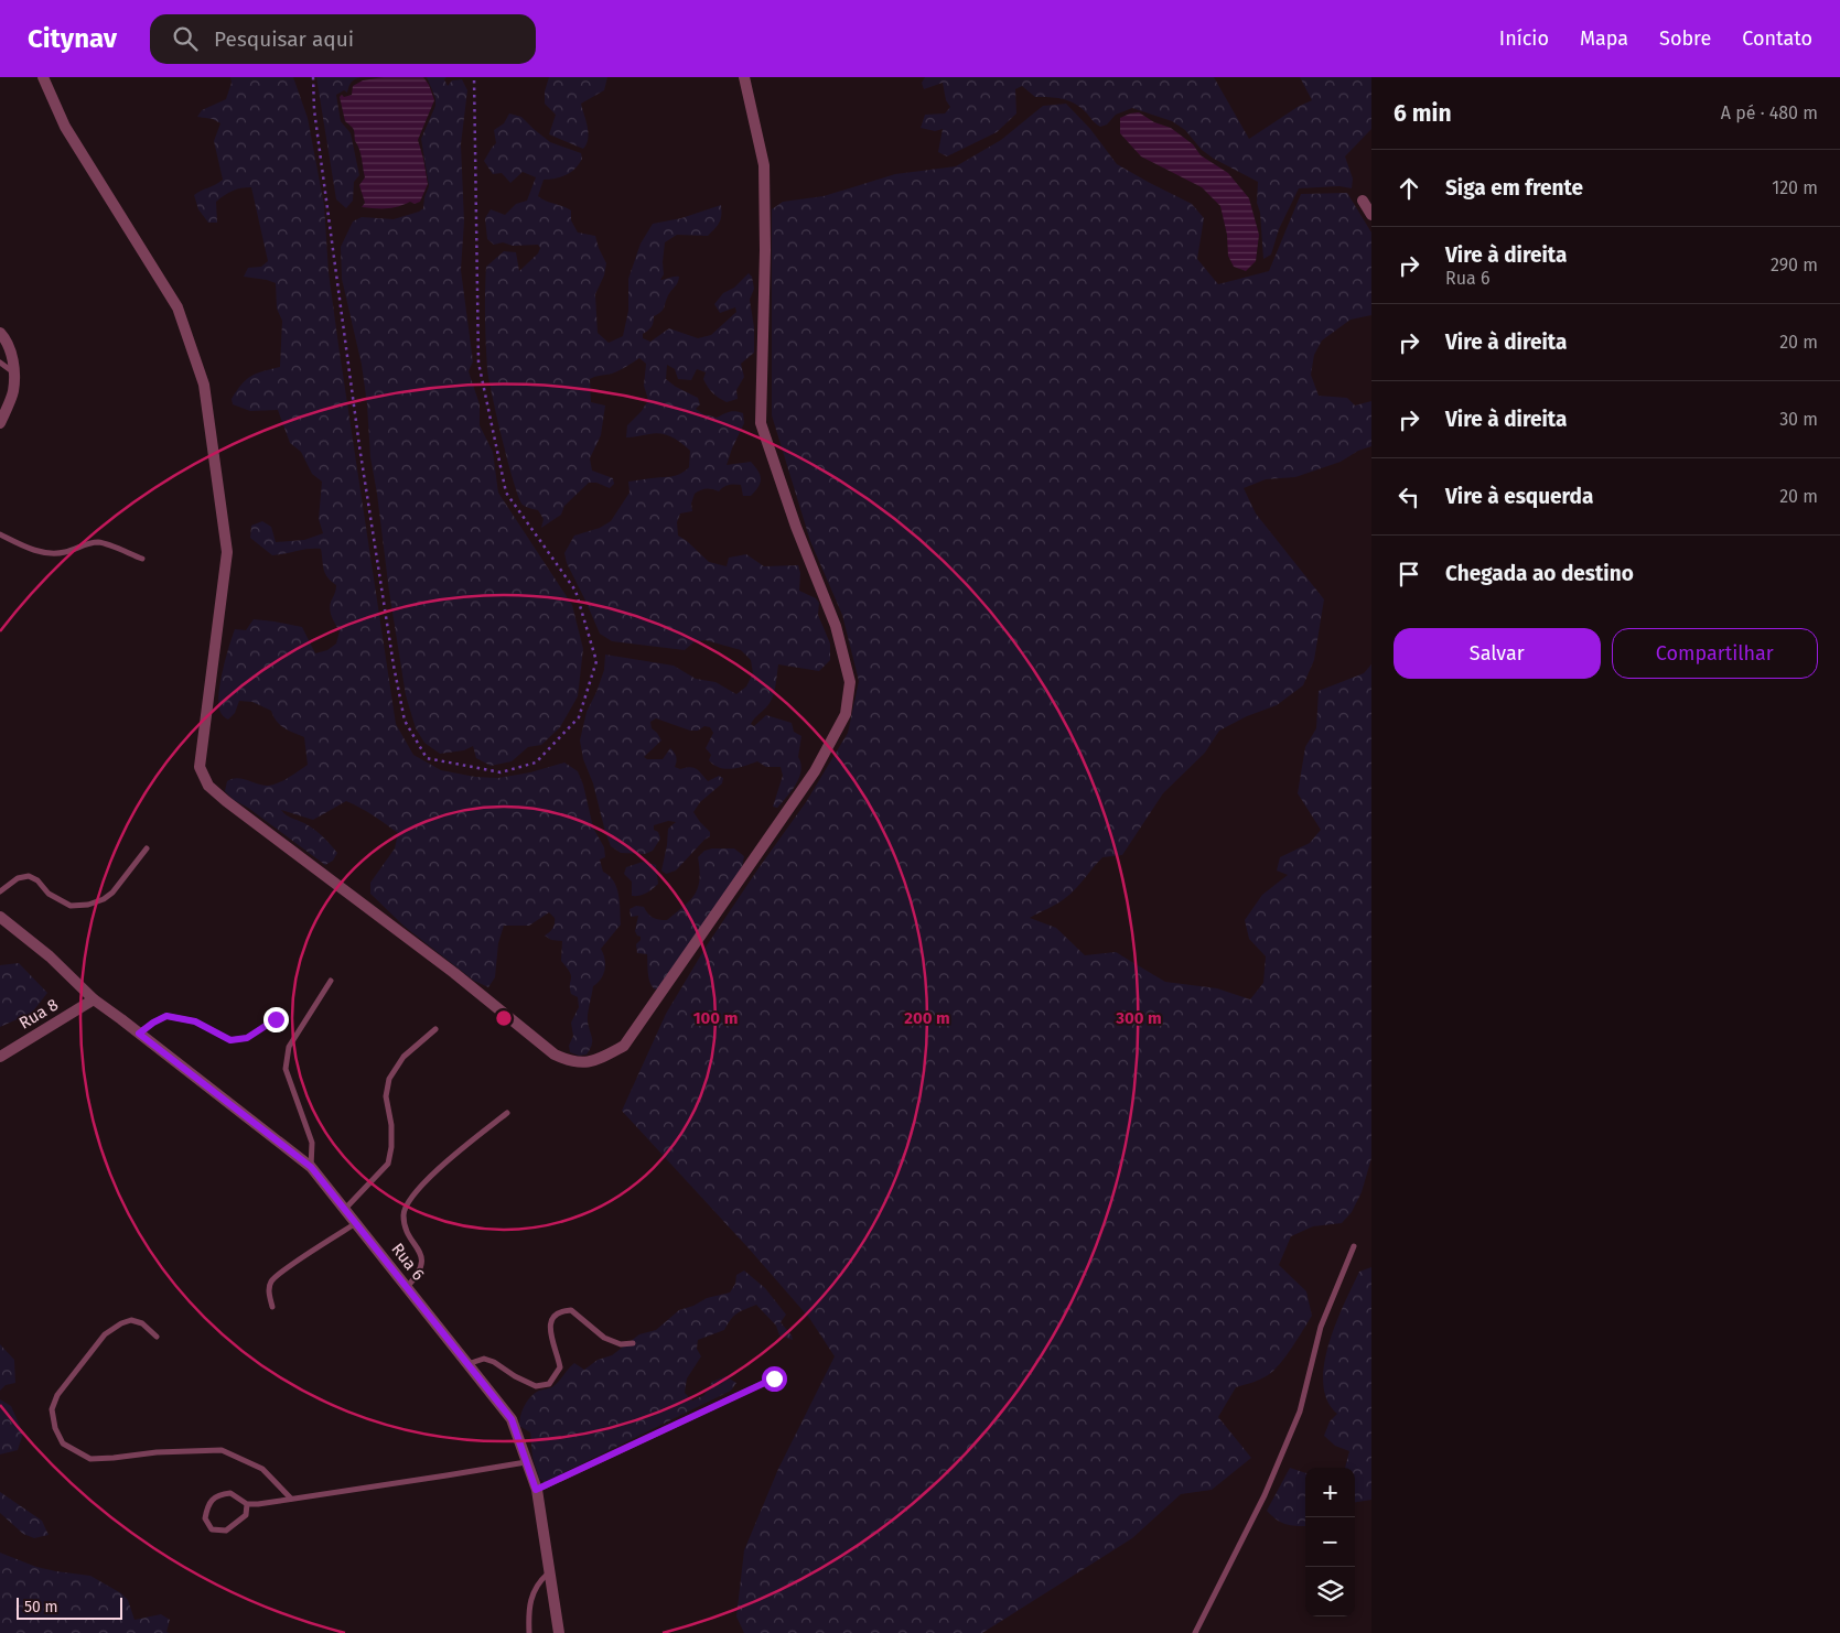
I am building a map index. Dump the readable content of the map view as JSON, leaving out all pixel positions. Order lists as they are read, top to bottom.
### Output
{
  "streets": {
    "street": ["Rua 8", "Rua 6"]
  },
  "crossings": [
    ["Rua 8", "Rua 6"]
  ],
  "scale_bar": "50 m",
  "page": {
    "header": "Citynav",
    "search": "Pesquisar aqui",
    "nav": [
      "Início",
      "Mapa",
      "Sobre",
      "Contato"
    ],
    "heading": ["6 min", "A pé · 480 m"],
    "list": [
      ["Siga em frente", "120 m"],
      ["Vire à direita", "Rua 6", "290 m"],
      ["Vire à direita", "20 m"],
      ["Vire à direita", "30 m"],
      ["Vire à esquerda", "20 m"],
      "Chegada ao destino"
    ],
    "buttons": ["Salvar", "Compartilhar"],
    "map_buttons": ["+", "−"],
    "scale": "50 m"
  },
  "rings": ["100 m", "200 m", "300 m"]
}
